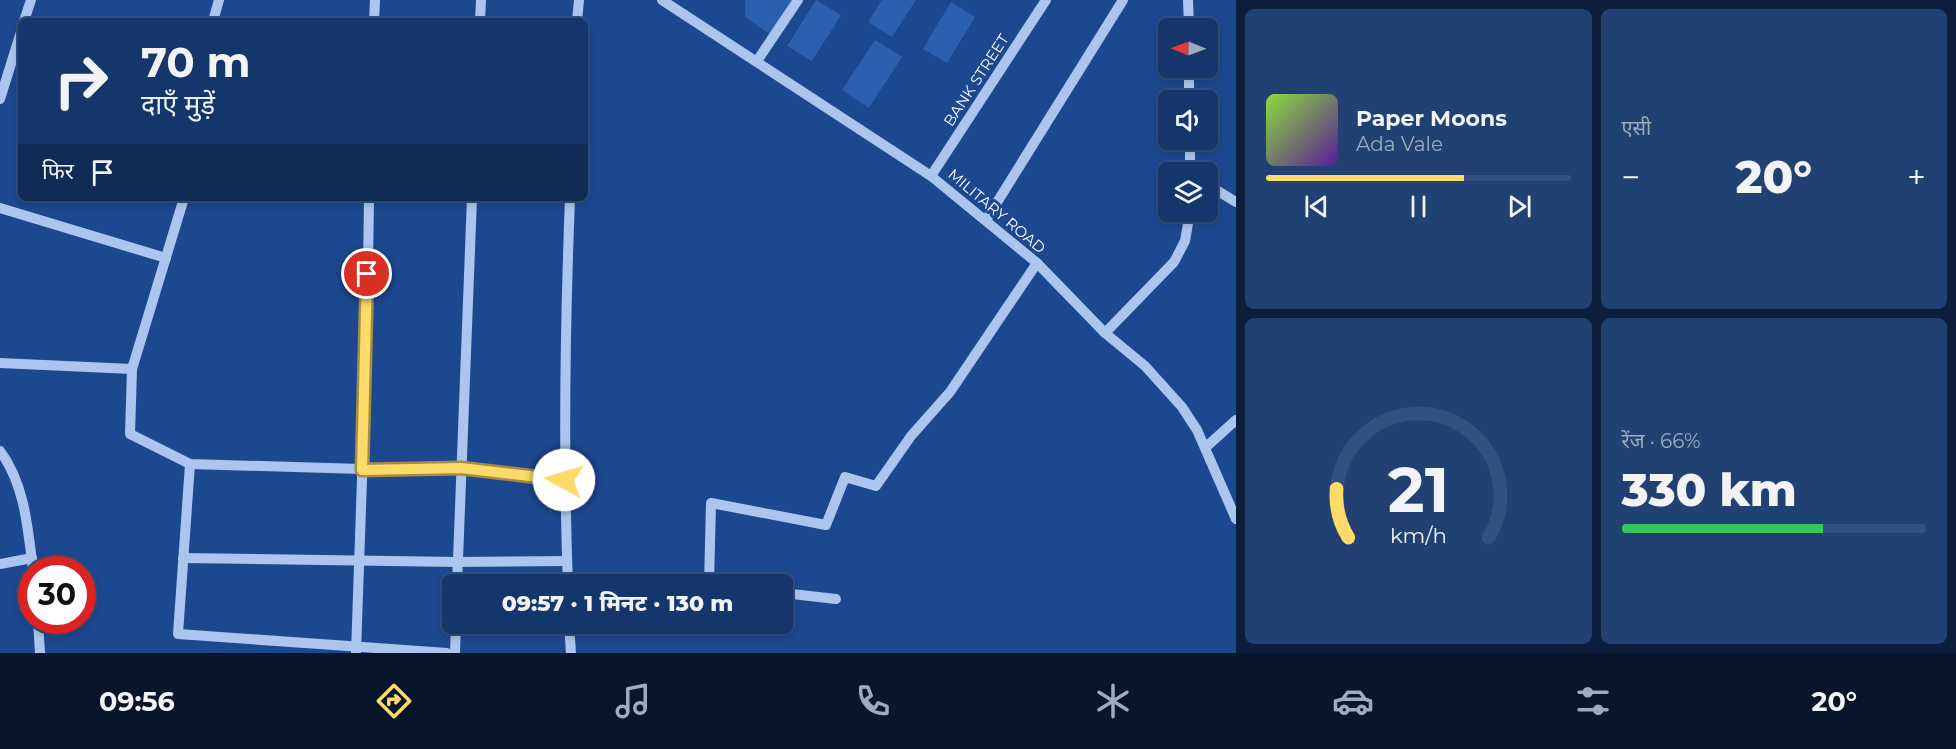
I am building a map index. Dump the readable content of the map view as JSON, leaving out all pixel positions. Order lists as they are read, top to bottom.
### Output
{
  "streets": {
    "street": ["BANK STREET", "MILITARY ROAD"]
  },
  "crossings": [
    ["BANK STREET", "MILITARY ROAD"]
  ],
  "north": "left",
  "page": {
    "tile": [
      "एसी",
      ["रेंज · 66%", "330 km"]
    ],
    "turn": ["70 m", "दाएँ मुड़ें"],
    "song": ["Paper Moons", "Ada Vale"],
    "then": "फिर",
    "heat": ["−", "20°", "+"],
    "limit": "30",
    "trip": "09:57 · 1 मिनट · 130 m",
    "tabs": ["09:56", "20°"],
    "gauge": ["21", "km/h"]
  }
}
